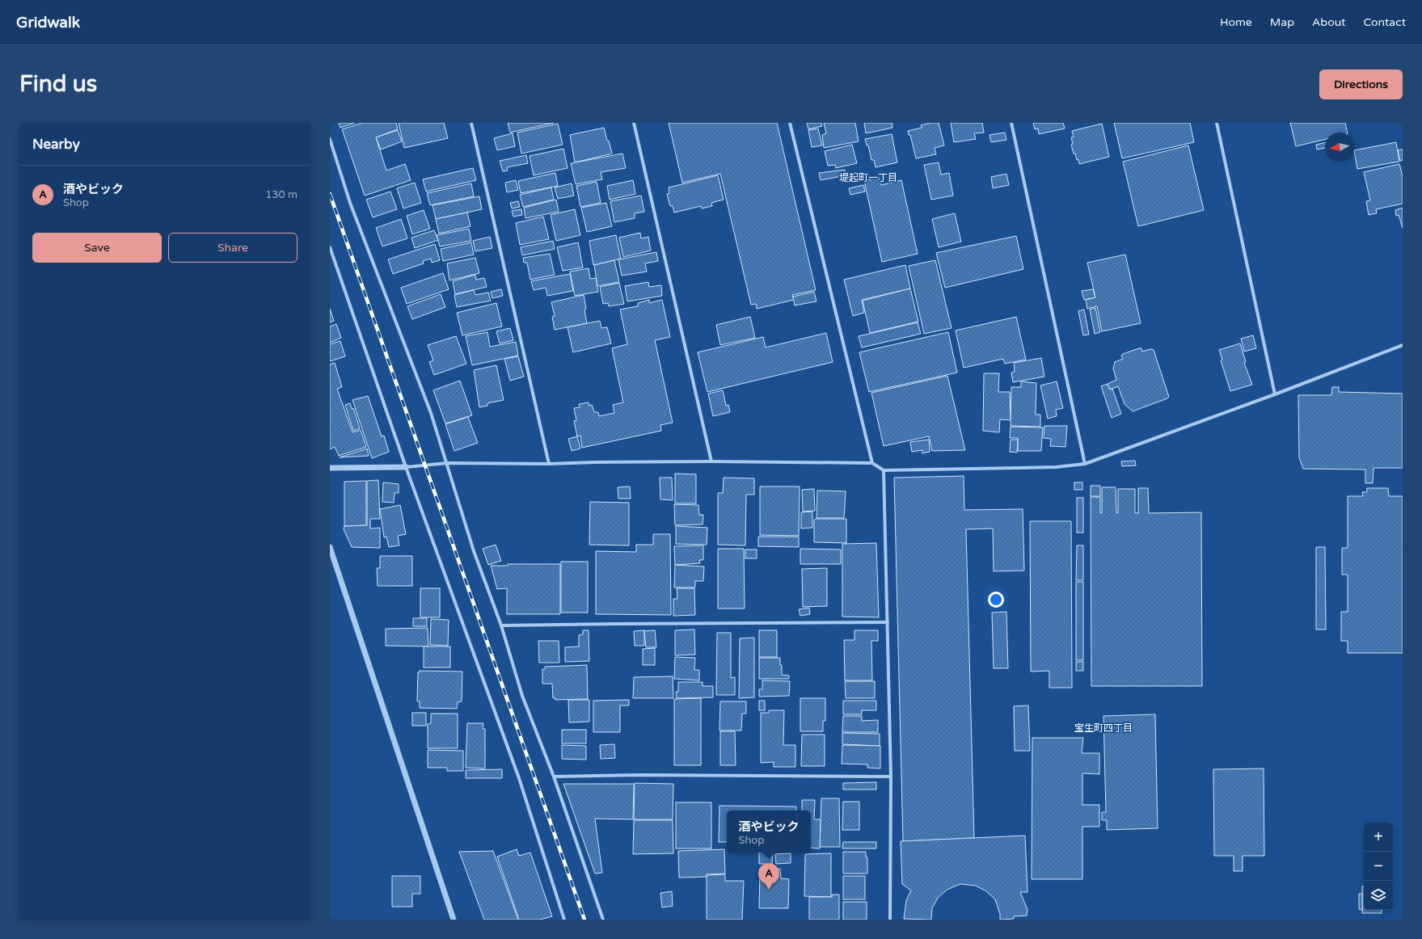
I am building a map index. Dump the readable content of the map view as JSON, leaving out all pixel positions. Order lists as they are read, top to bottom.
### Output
{
  "districts": ["堤起町一丁目", "宝生町四丁目"],
  "north": "left",
  "page": {
    "header": "Gridwalk",
    "nav": [
      "Home",
      "Map",
      "About",
      "Contact"
    ],
    "buttons": [
      "Directions",
      ["Save", "Share"]
    ],
    "title": "Find us",
    "heading": "Nearby",
    "list": [
      {
        "mark": "A",
        "name": "酒やビック",
        "note": "Shop",
        "value": "130 m"
      }
    ],
    "popup": ["酒やビック", "Shop"],
    "map_buttons": ["+", "−"],
    "pins": "A"
  }
}
